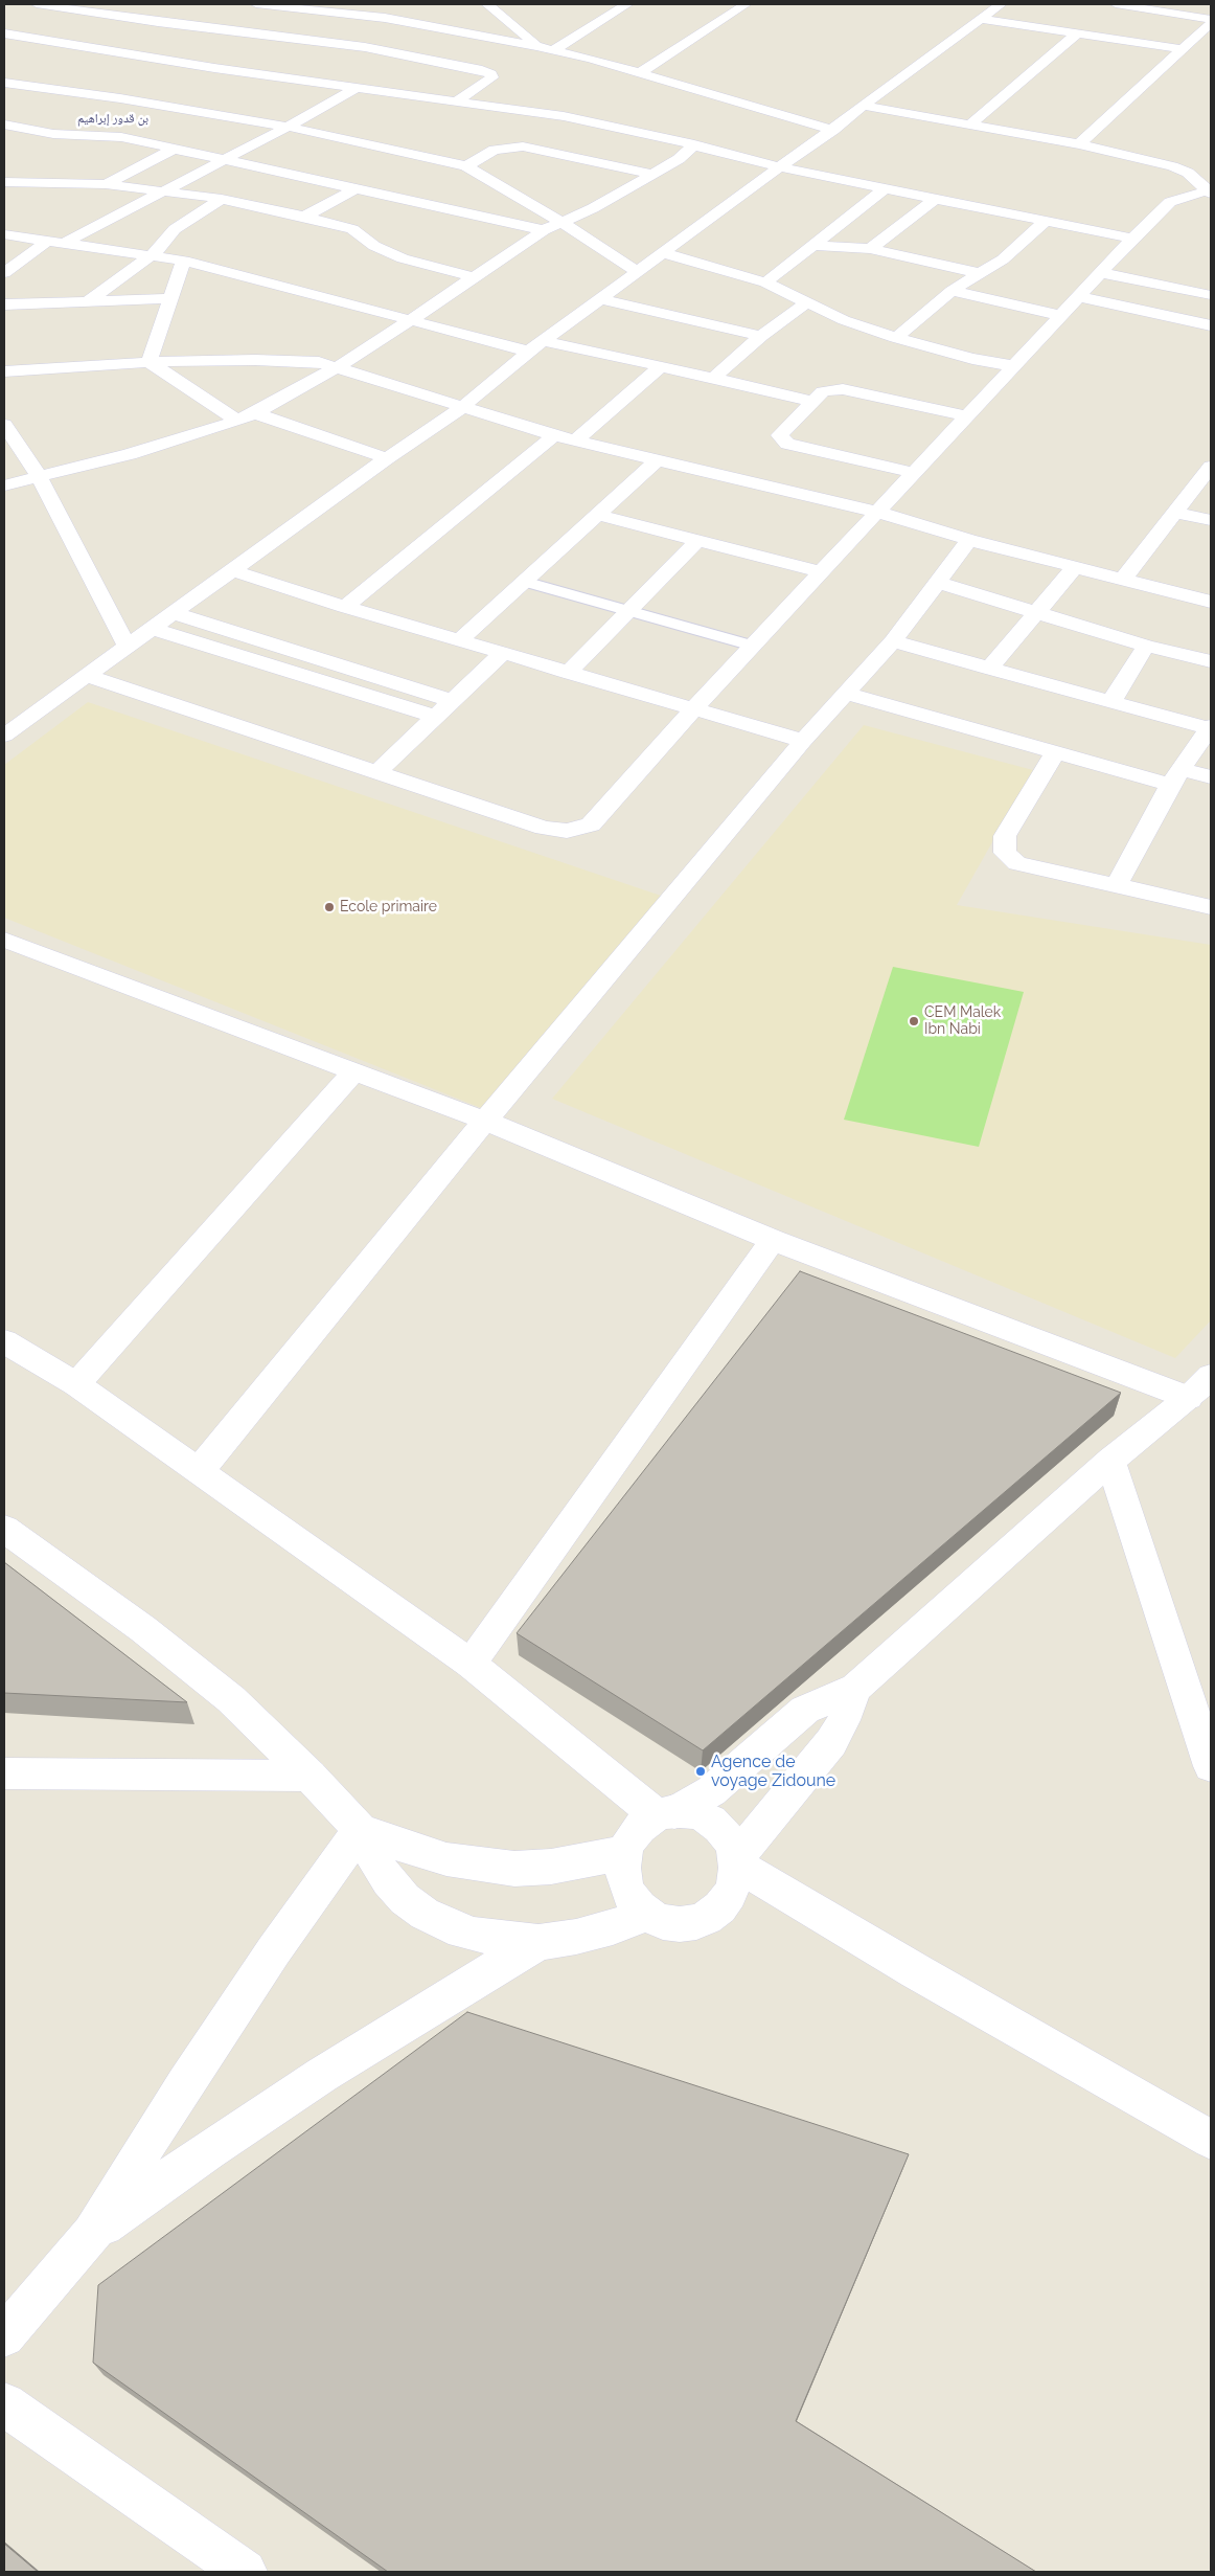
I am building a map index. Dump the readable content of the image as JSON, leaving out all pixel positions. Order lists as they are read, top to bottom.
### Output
{
  "districts": ["بن قدور إبراهيم"],
  "places": ["Ecole primaire", "CEM Malek Ibn Nabi", "Agence de voyage Zidoune"]
}
